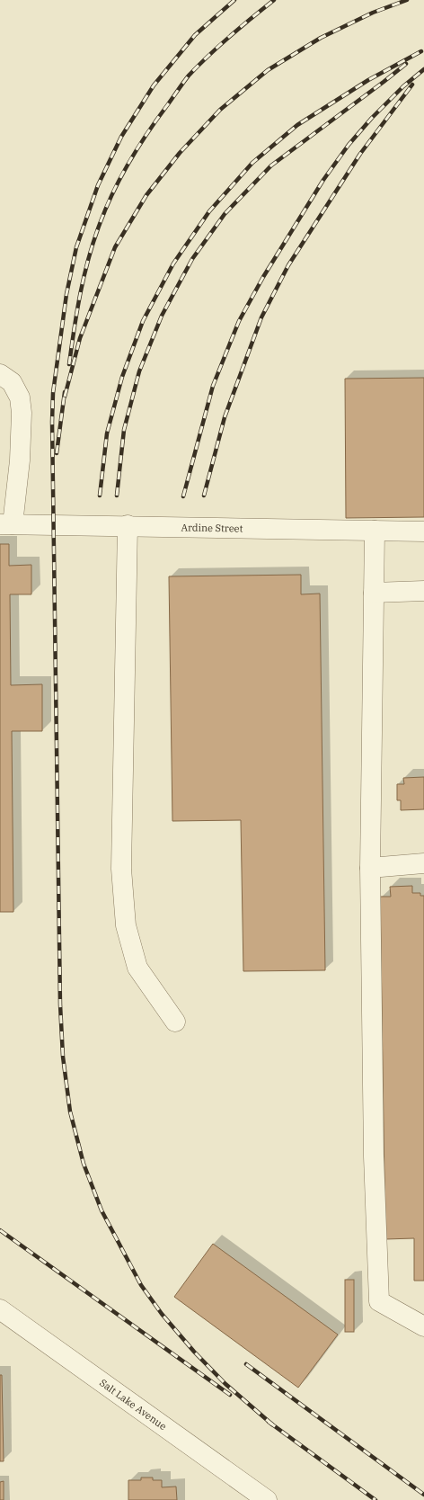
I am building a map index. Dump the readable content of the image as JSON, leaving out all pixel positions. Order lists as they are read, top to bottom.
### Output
{
  "streets": {
    "street": ["Ardine Street", "Salt Lake Avenue"]
  }
}
